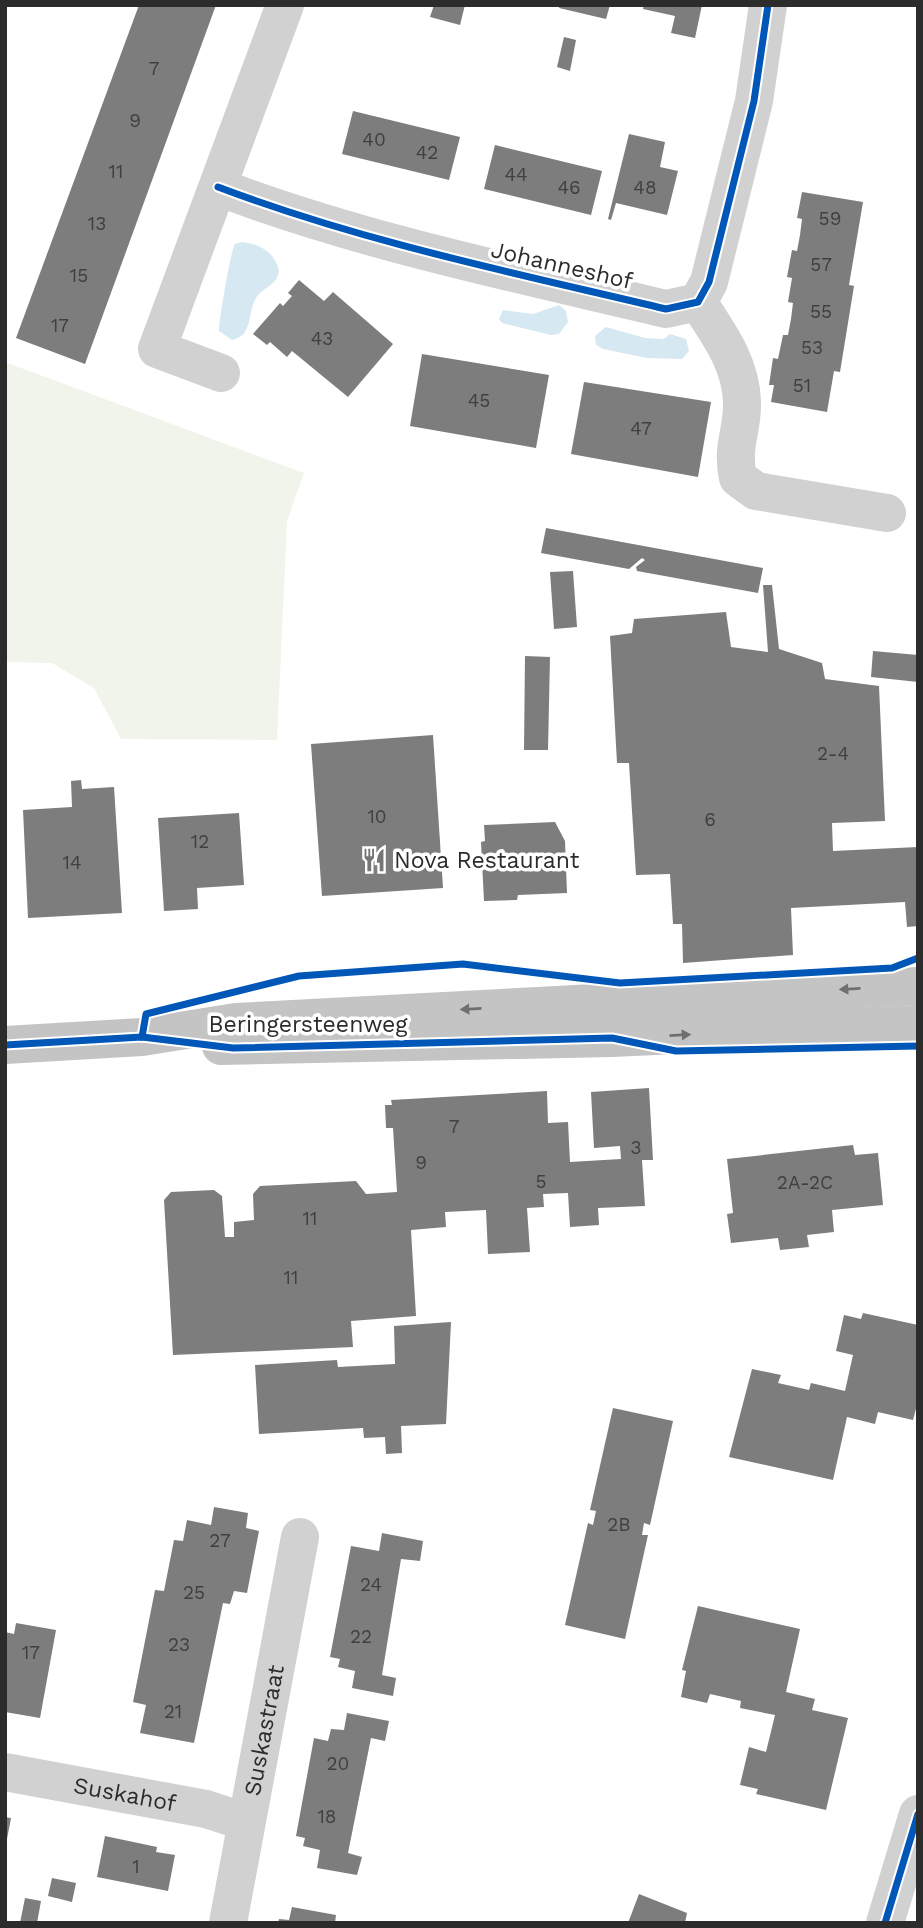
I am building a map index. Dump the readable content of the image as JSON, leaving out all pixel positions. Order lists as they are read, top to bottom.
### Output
{
  "streets": {
    "main road": ["Beringersteenweg"],
    "street": ["Johanneshof", "Suskastraat", "Suskahof"]
  },
  "crossings": [
    ["Suskastraat", "Suskahof"]
  ],
  "places": {
    "restaurant": ["Nova Restaurant"]
  },
  "house_numbers": [
    "7",
    "9",
    "40",
    "42",
    "11",
    "44",
    "46",
    "48",
    "59",
    "13",
    "57",
    "15",
    "55",
    "17",
    "43",
    "53",
    "51",
    "45",
    "47",
    "2-4",
    "10",
    "6",
    "12",
    "14",
    "7",
    "3",
    "9",
    "5",
    "2A-2C",
    "11",
    "11",
    "2B",
    "27",
    "24",
    "25",
    "22",
    "23",
    "17",
    "21",
    "20",
    "18",
    "1"
  ]
}
